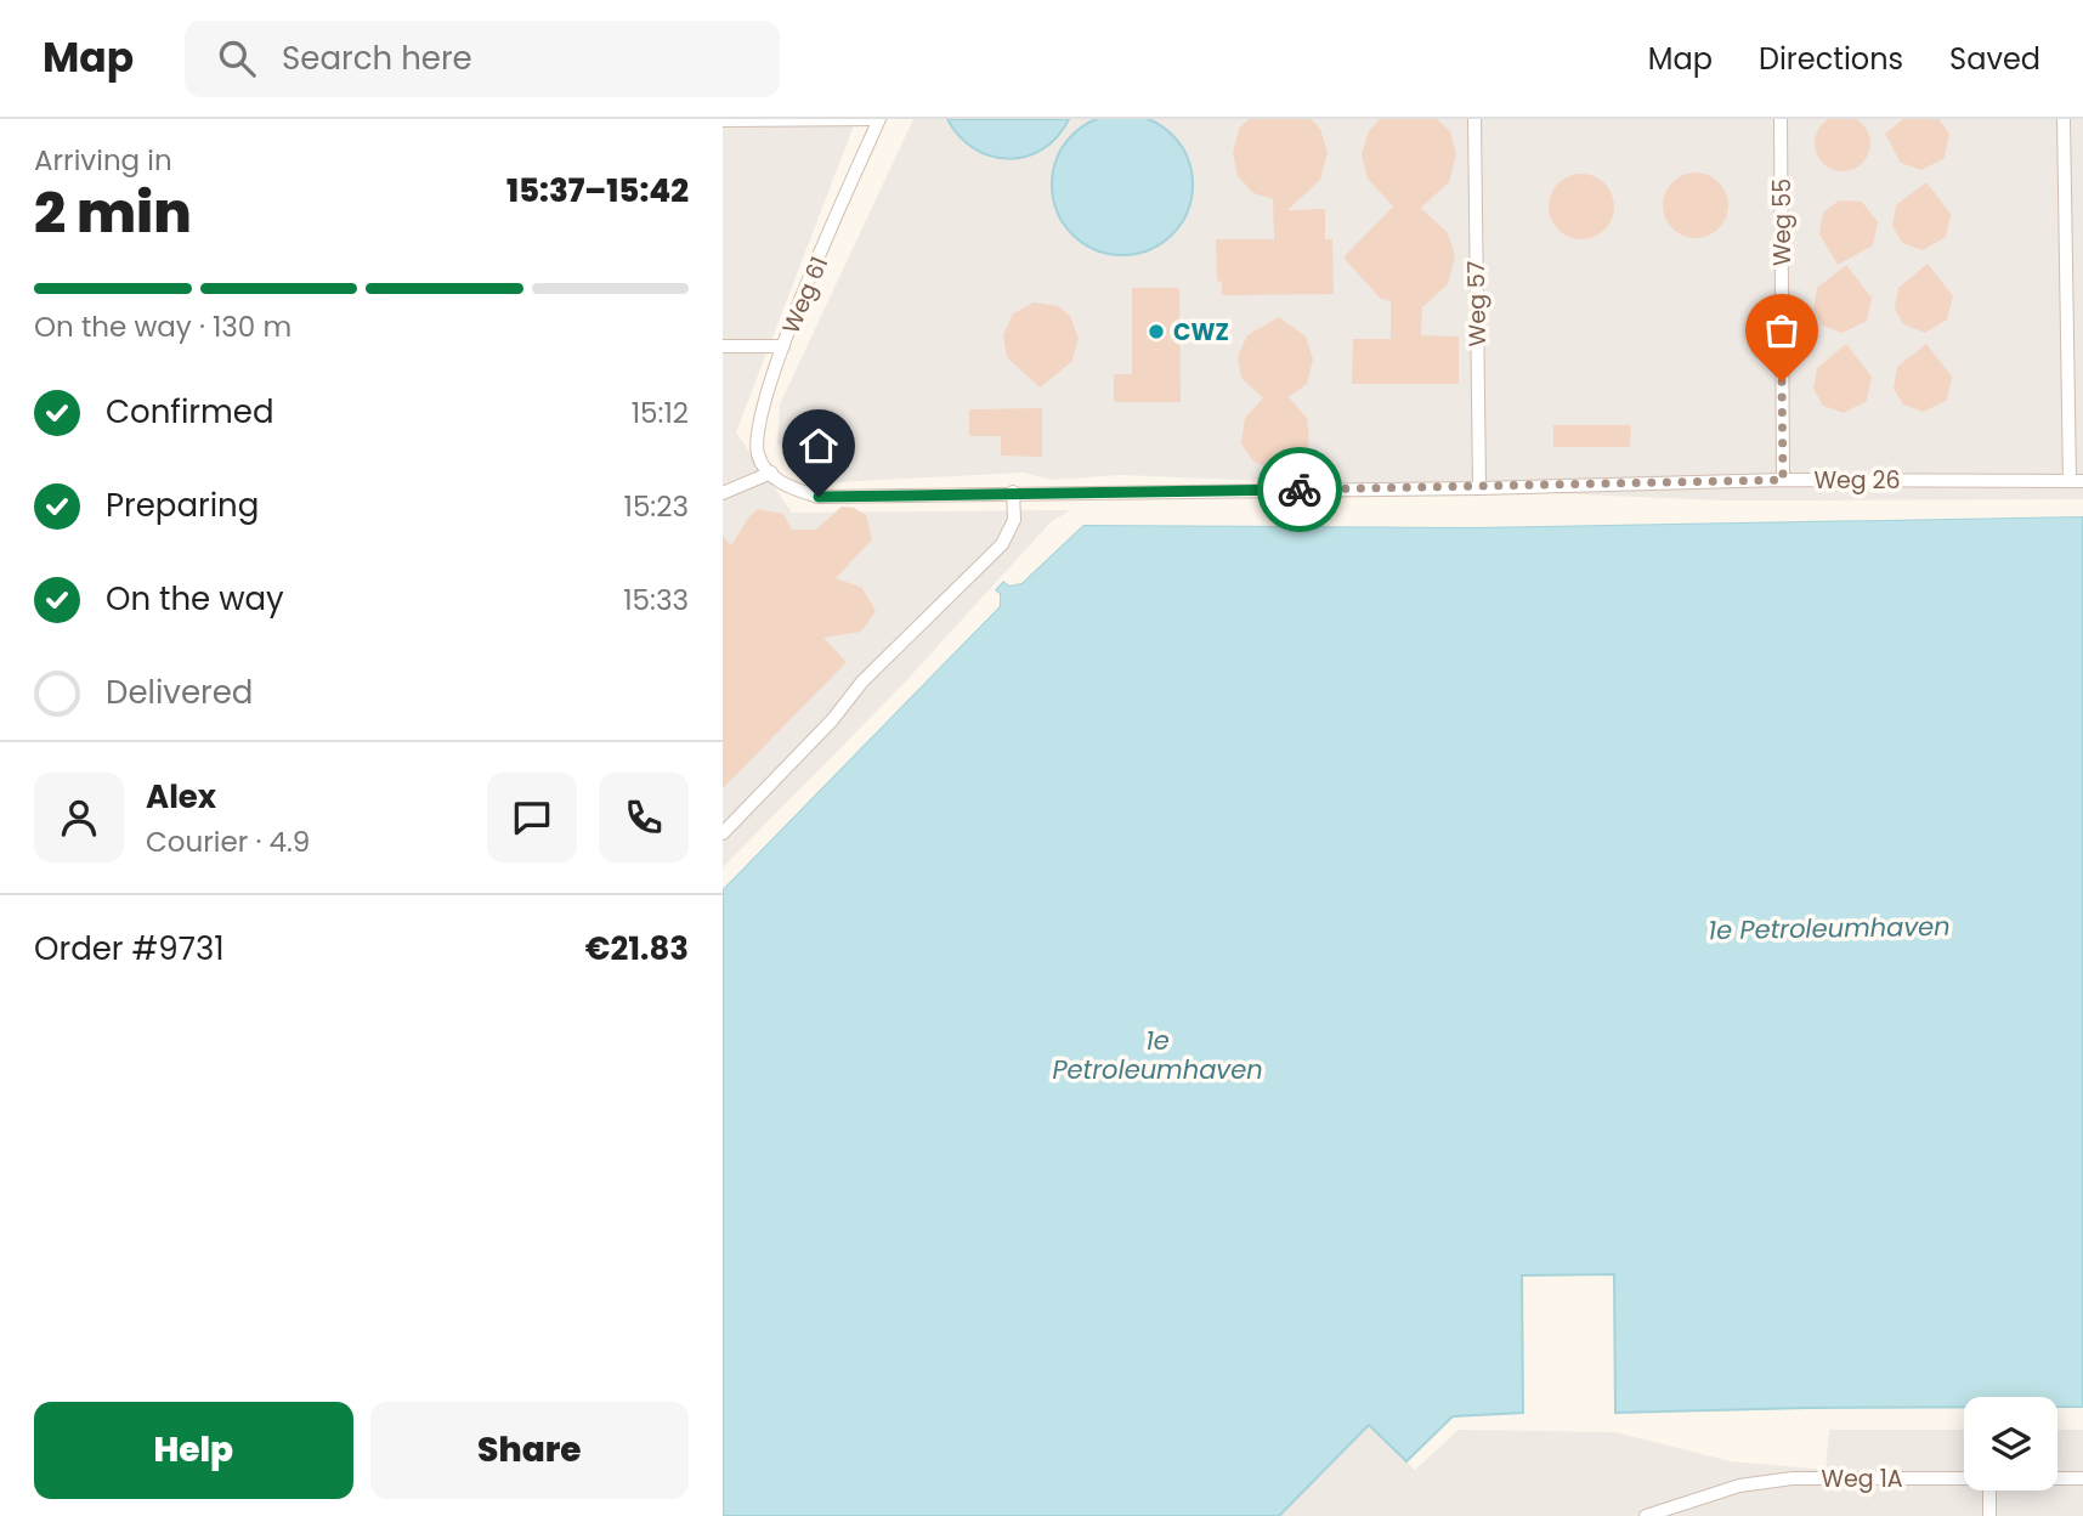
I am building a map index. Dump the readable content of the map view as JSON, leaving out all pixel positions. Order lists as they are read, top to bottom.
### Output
{
  "streets": {
    "lane": [
      "Weg 55",
      "Weg 61",
      "Weg 57",
      "Weg 26",
      "Weg 1A"
    ]
  },
  "crossings": [
    ["Weg 55", "Weg 26"],
    ["Weg 61", "Weg 26"],
    ["Weg 57", "Weg 26"]
  ],
  "water": ["1e Petroleumhaven"],
  "places": ["CWZ"],
  "page": {
    "header": "Map",
    "search": "Search here",
    "nav": ["Map", "Directions", "Saved"],
    "heading": ["2 min", "Arriving in", "15:37–15:42"],
    "panel": [
      "Alex",
      "Courier · 4.9",
      "Order #9731",
      "€21.83"
    ],
    "bar": "On the way · 130 m",
    "list": [
      ["Confirmed", "15:12"],
      ["Preparing", "15:23"],
      ["On the way", "15:33"],
      "Delivered"
    ],
    "buttons": ["Help", "Share"]
  }
}
